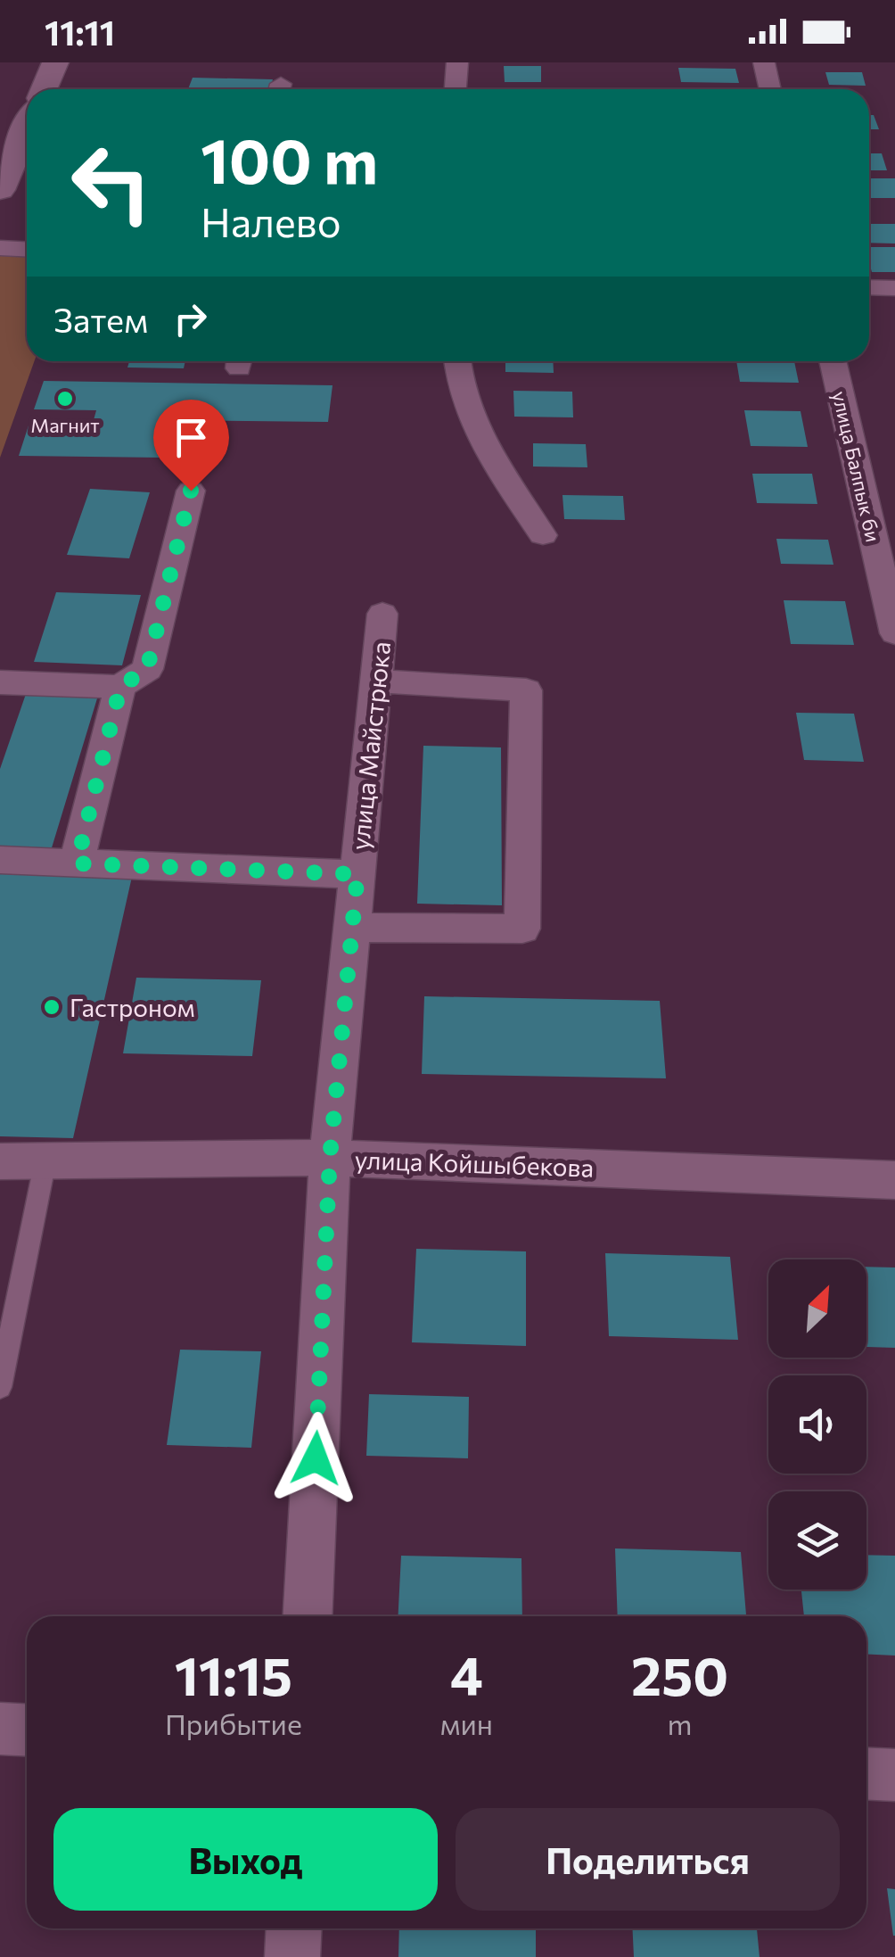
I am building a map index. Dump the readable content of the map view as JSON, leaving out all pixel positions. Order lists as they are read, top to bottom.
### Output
{
  "streets": {
    "street": ["улица Балпык би", "улица Майстрюка", "улица Койшыбекова"]
  },
  "crossings": [
    ["улица Майстрюка", "улица Койшыбекова"]
  ],
  "places": ["Магнит", "Гастроном"],
  "north": "top right",
  "page": {
    "status": "11:11",
    "turn": ["100 m", "Налево"],
    "then": "Затем",
    "eta": [
      "11:15",
      "Прибытие",
      "4",
      "мин",
      "250",
      "m"
    ],
    "buttons": ["Выход", "Поделиться"]
  }
}
